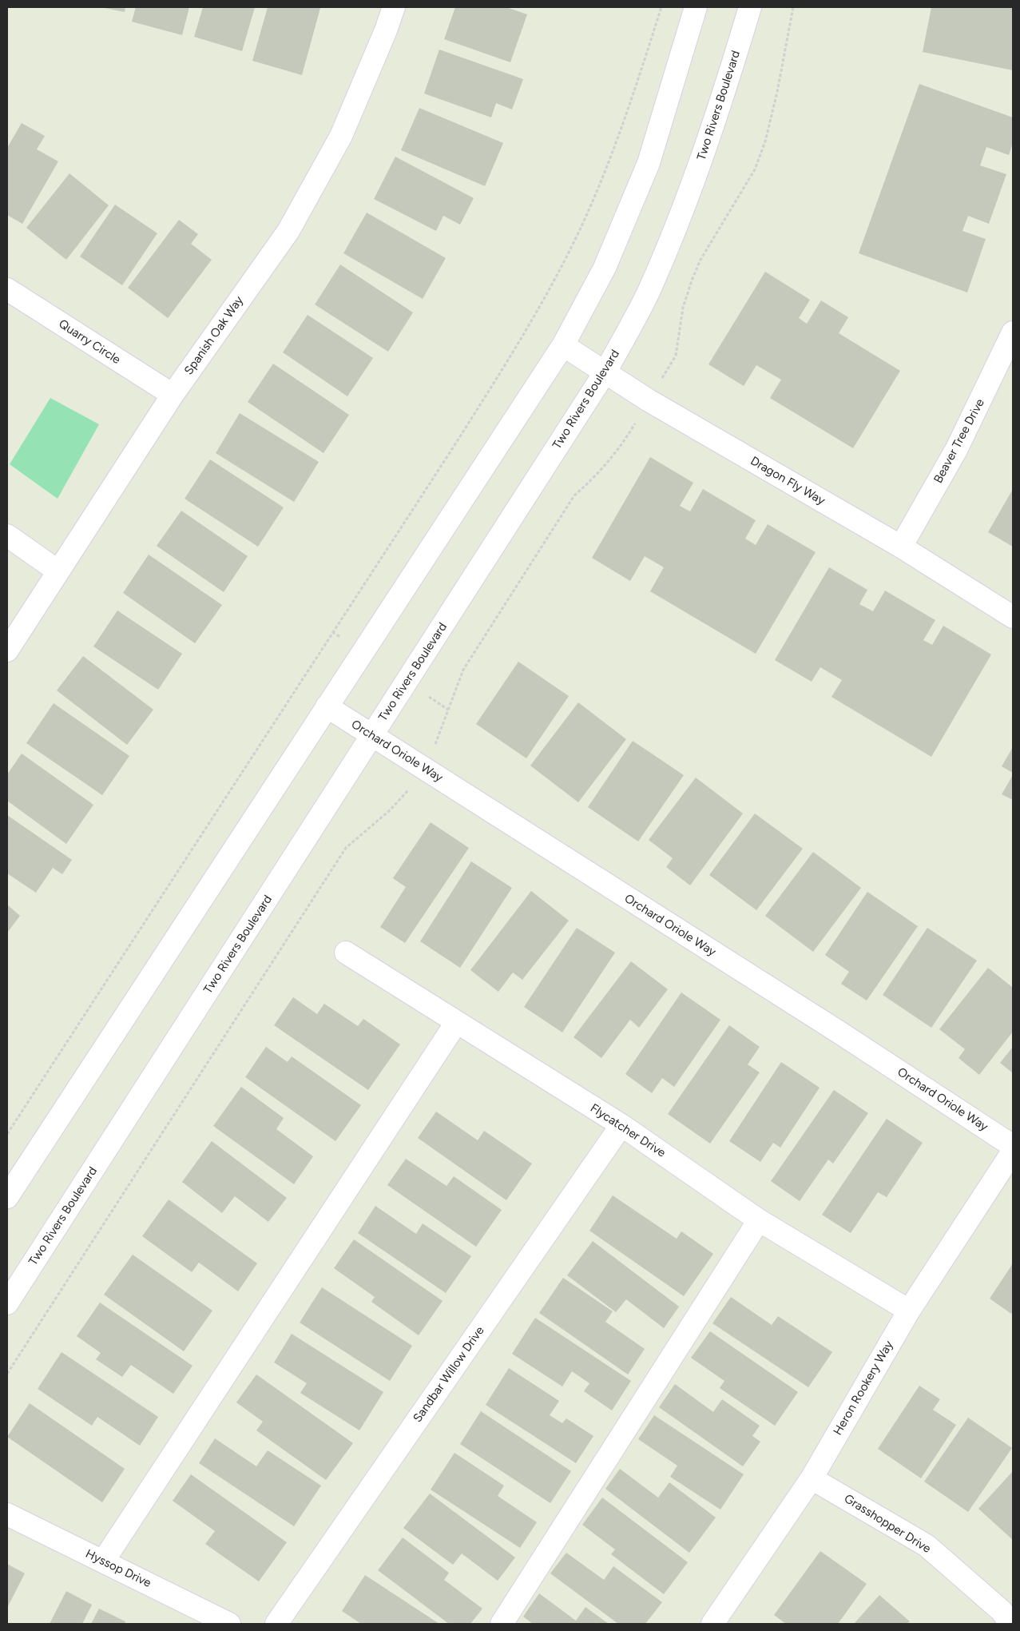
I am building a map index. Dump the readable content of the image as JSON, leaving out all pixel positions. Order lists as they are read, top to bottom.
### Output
{
  "streets": {
    "street": [
      "Two Rivers Boulevard",
      "Spanish Oak Way",
      "Quarry Circle",
      "Beaver Tree Drive",
      "Dragon Fly Way",
      "Orchard Oriole Way",
      "Flycatcher Drive",
      "Sandbar Willow Drive",
      "Heron Rookery Way",
      "Grasshopper Drive",
      "Hyssop Drive"
    ]
  },
  "crossings": [
    ["Two Rivers Boulevard", "Dragon Fly Way"],
    ["Two Rivers Boulevard", "Orchard Oriole Way"],
    ["Spanish Oak Way", "Quarry Circle"],
    ["Beaver Tree Drive", "Dragon Fly Way"],
    ["Flycatcher Drive", "Sandbar Willow Drive"],
    ["Flycatcher Drive", "Heron Rookery Way"],
    ["Heron Rookery Way", "Grasshopper Drive"]
  ]
}
